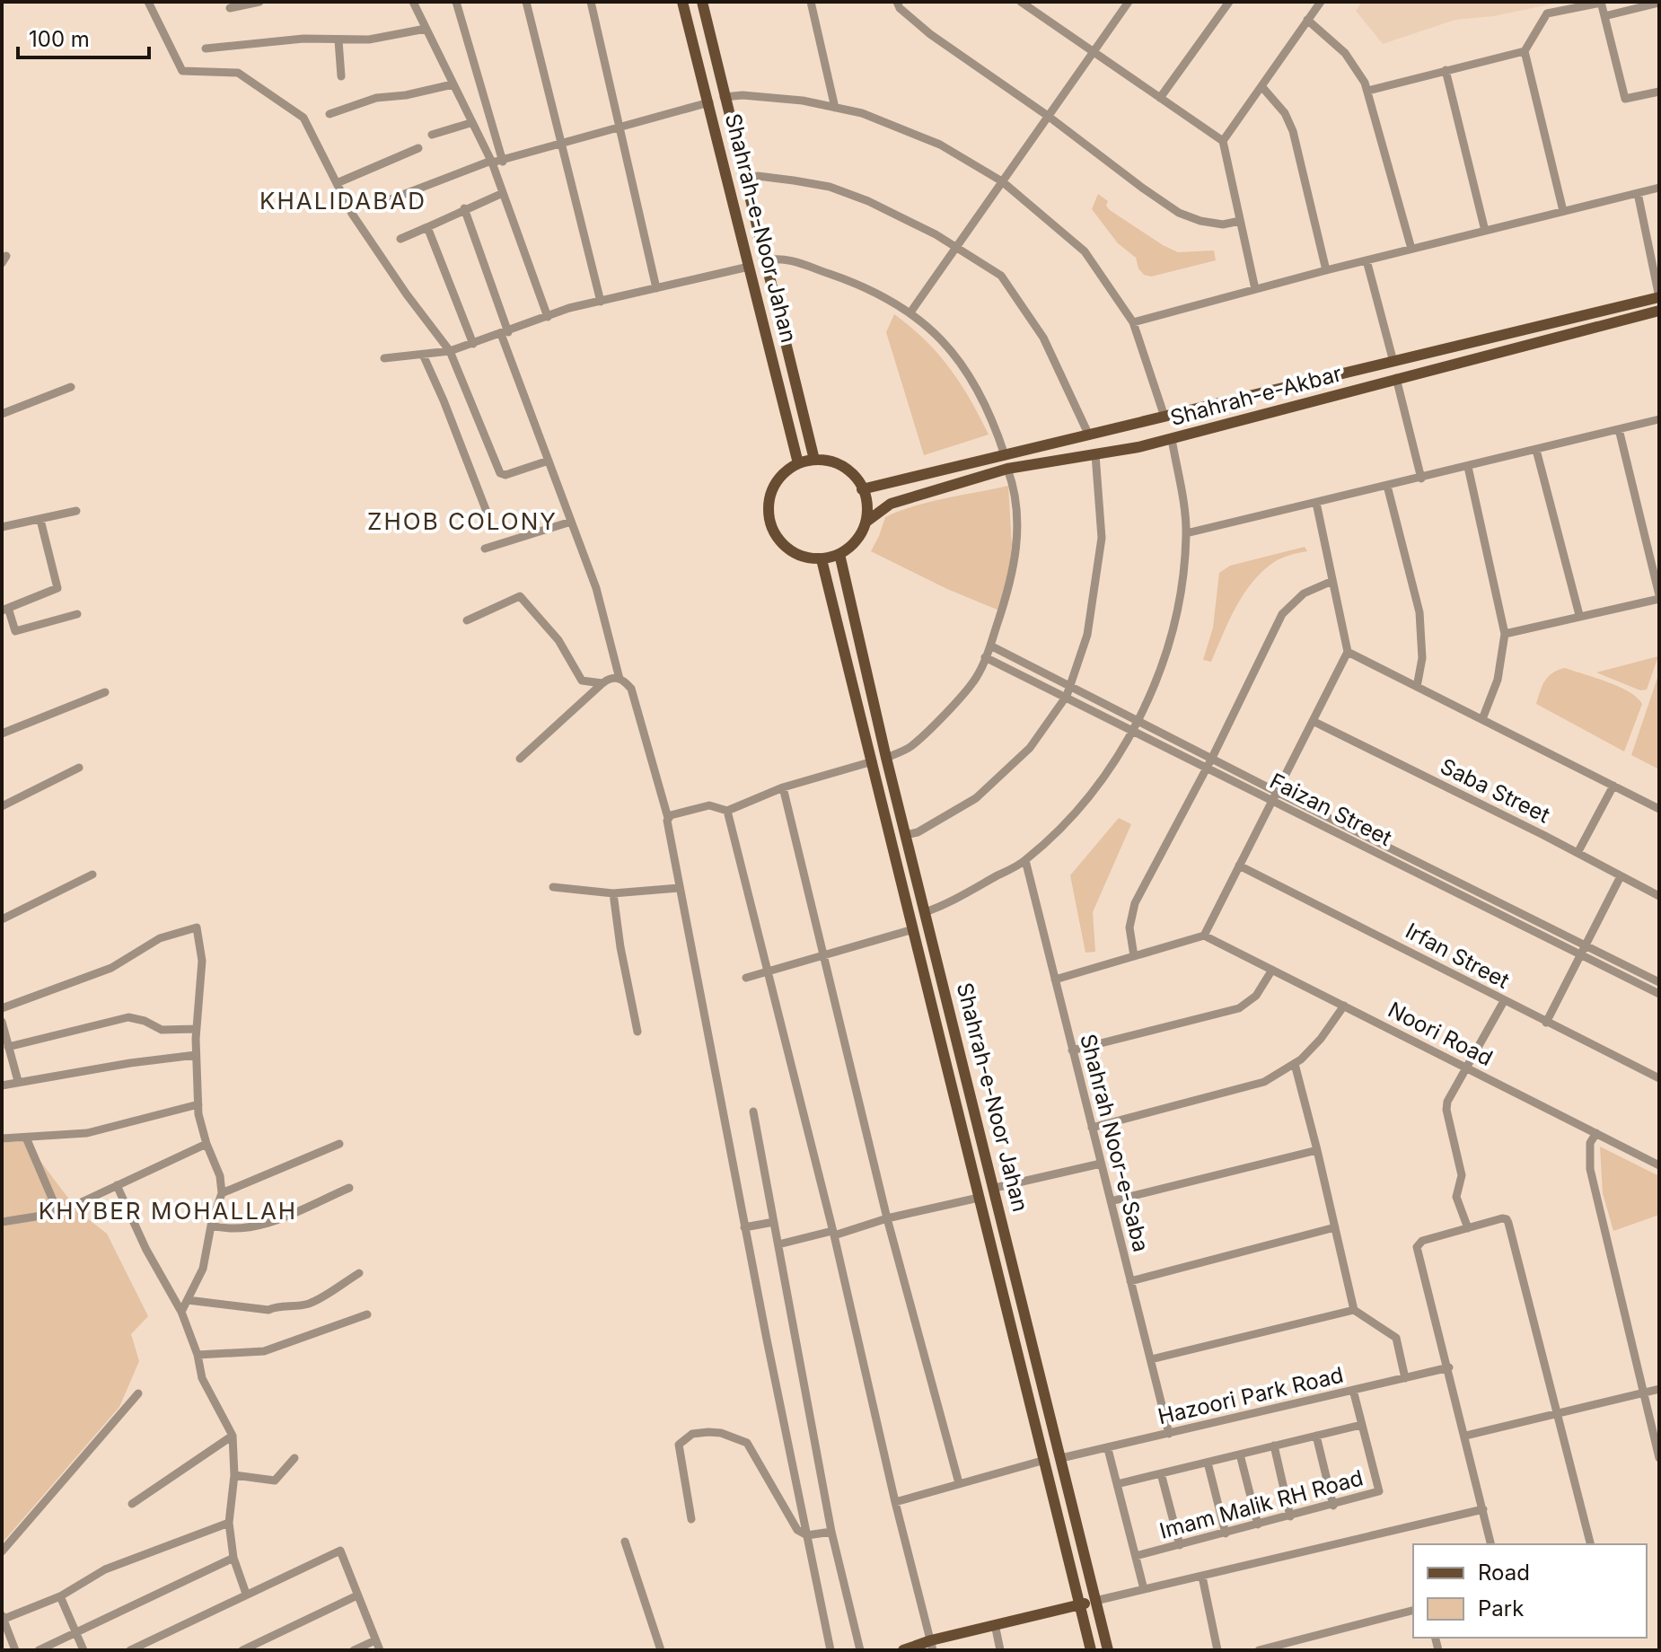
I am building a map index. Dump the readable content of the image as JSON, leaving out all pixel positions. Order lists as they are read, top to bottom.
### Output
{
  "streets": {
    "main road": ["Shahrah-e-Noor Jahan", "Shahrah-e-Akbar"],
    "street": [
      "Saba Street",
      "Faizan Street",
      "Irfan Street",
      "Noori Road",
      "Shahrah Noor-e-Saba",
      "Hazoori Park Road",
      "Imam Malik RH Road"
    ]
  },
  "crossings": [
    ["Shahrah-e-Noor Jahan", "Shahrah-e-Akbar"],
    ["Shahrah-e-Noor Jahan", "Hazoori Park Road"],
    ["Shahrah Noor-e-Saba", "Hazoori Park Road"],
    ["Hazoori Park Road", "Imam Malik RH Road"]
  ],
  "districts": ["KHALIDABAD", "ZHOB COLONY", "KHYBER MOHALLAH"],
  "legend": ["Road", "Park"],
  "scale_bar": "100 m"
}
